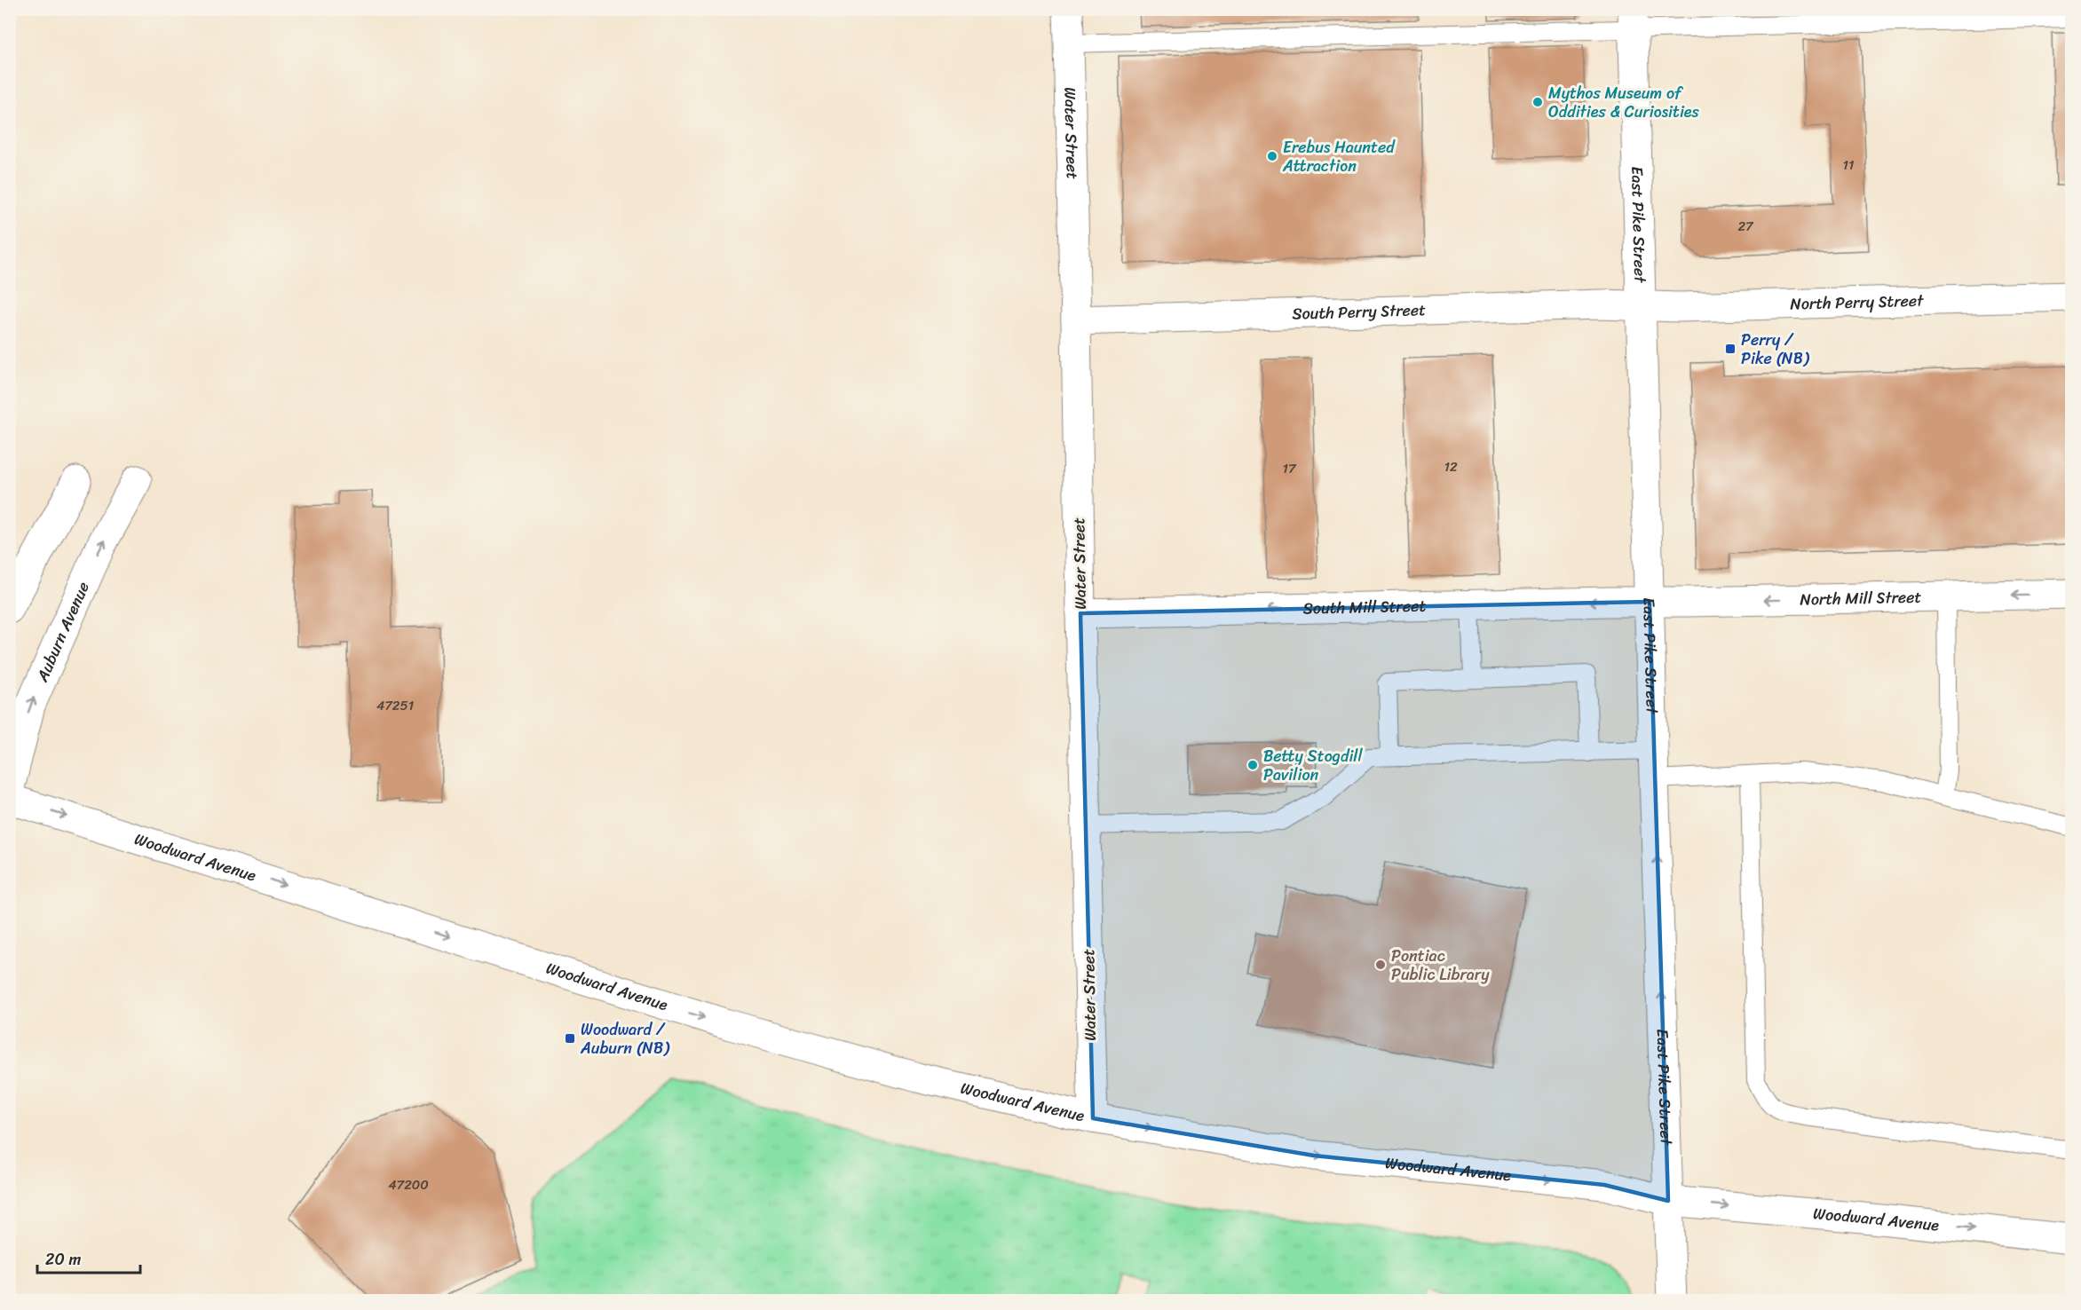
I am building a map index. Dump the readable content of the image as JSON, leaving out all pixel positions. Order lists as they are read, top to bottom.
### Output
{
  "streets": {
    "street": [
      "Water Street",
      "East Pike Street",
      "North Perry Street",
      "South Perry Street",
      "North Mill Street",
      "South Mill Street",
      "Auburn Avenue",
      "Woodward Avenue"
    ]
  },
  "crossings": [
    ["Water Street", "South Perry Street"],
    ["Water Street", "South Mill Street"],
    ["Water Street", "Woodward Avenue"],
    ["East Pike Street", "North Perry Street"],
    ["East Pike Street", "South Perry Street"],
    ["East Pike Street", "North Mill Street"],
    ["East Pike Street", "South Mill Street"],
    ["East Pike Street", "Woodward Avenue"],
    ["North Perry Street", "South Perry Street"],
    ["North Mill Street", "South Mill Street"]
  ],
  "one_way": ["North Mill Street", "South Mill Street", "Woodward Avenue"],
  "places": {
    "other": [
      "Mythos Museum of Oddities & Curiosities",
      "Erebus Haunted Attraction",
      "Betty Stogdill Pavilion",
      "Pontiac Public Library"
    ],
    "transit": ["Perry / Pike (NB)", "Woodward / Auburn (NB)"]
  },
  "house_numbers": [
    "11",
    "27",
    "12",
    "17",
    "47251",
    "47200"
  ],
  "scale_bar": "20 m"
}
